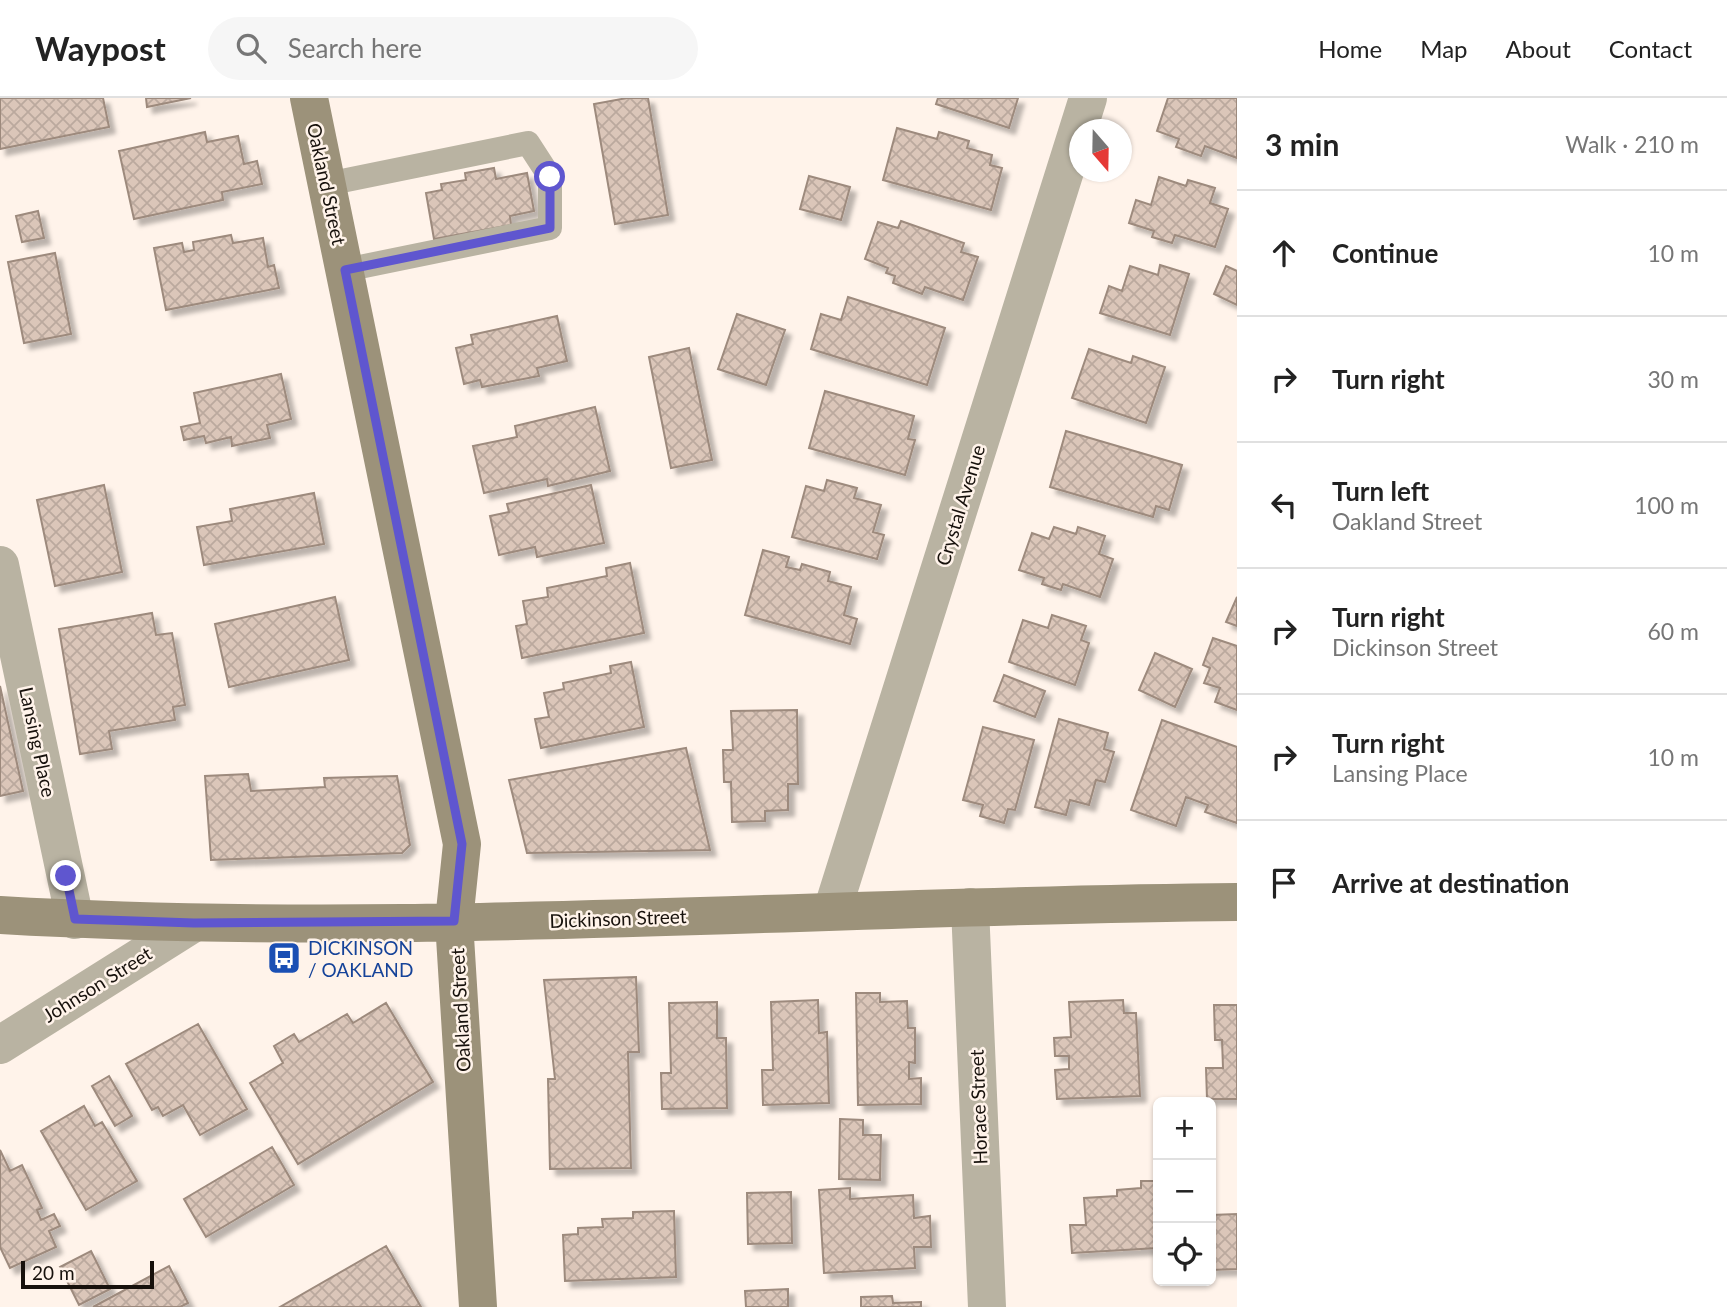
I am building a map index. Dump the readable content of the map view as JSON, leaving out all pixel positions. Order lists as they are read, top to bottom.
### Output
{
  "streets": {
    "main road": ["Oakland Street", "Dickinson Street"],
    "street": [
      "Crystal Avenue",
      "Lansing Place",
      "Johnson Street",
      "Horace Street"
    ]
  },
  "crossings": [
    ["Oakland Street", "Dickinson Street"],
    ["Crystal Avenue", "Dickinson Street"],
    ["Lansing Place", "Dickinson Street"],
    ["Dickinson Street", "Johnson Street"],
    ["Dickinson Street", "Horace Street"]
  ],
  "places": {
    "bus stop": ["DICKINSON / OAKLAND"]
  },
  "scale_bar": "20 m",
  "north": "bottom",
  "page": {
    "header": "Waypost",
    "search": "Search here",
    "nav": [
      "Home",
      "Map",
      "About",
      "Contact"
    ],
    "heading": ["3 min", "Walk · 210 m"],
    "list": [
      ["Continue", "10 m"],
      ["Turn right", "30 m"],
      ["Turn left", "Oakland Street", "100 m"],
      ["Turn right", "Dickinson Street", "60 m"],
      ["Turn right", "Lansing Place", "10 m"],
      "Arrive at destination"
    ],
    "map_buttons": ["+", "−"],
    "scale": "20 m"
  }
}
